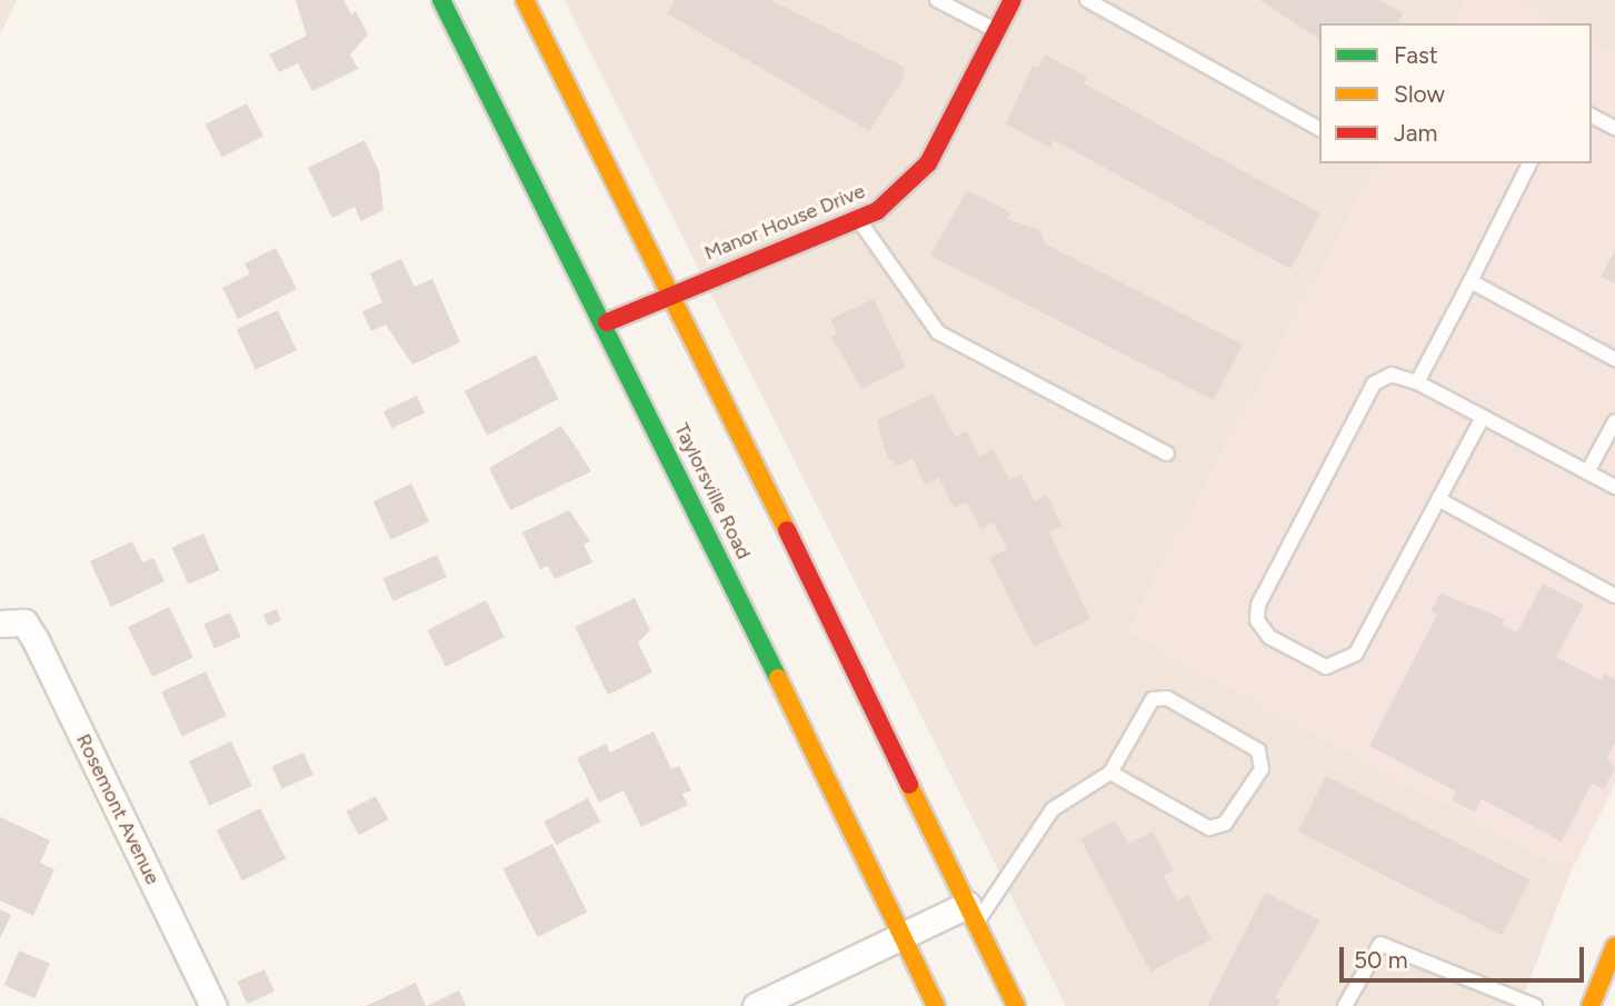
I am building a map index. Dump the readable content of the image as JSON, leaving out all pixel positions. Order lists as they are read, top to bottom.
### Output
{
  "streets": {
    "main road": ["Manor House Drive", "Taylorsville Road"],
    "street": ["Rosemont Avenue"]
  },
  "crossings": [
    ["Manor House Drive", "Taylorsville Road"]
  ],
  "legend": ["Fast", "Slow", "Jam"],
  "scale_bar": "50 m"
}
